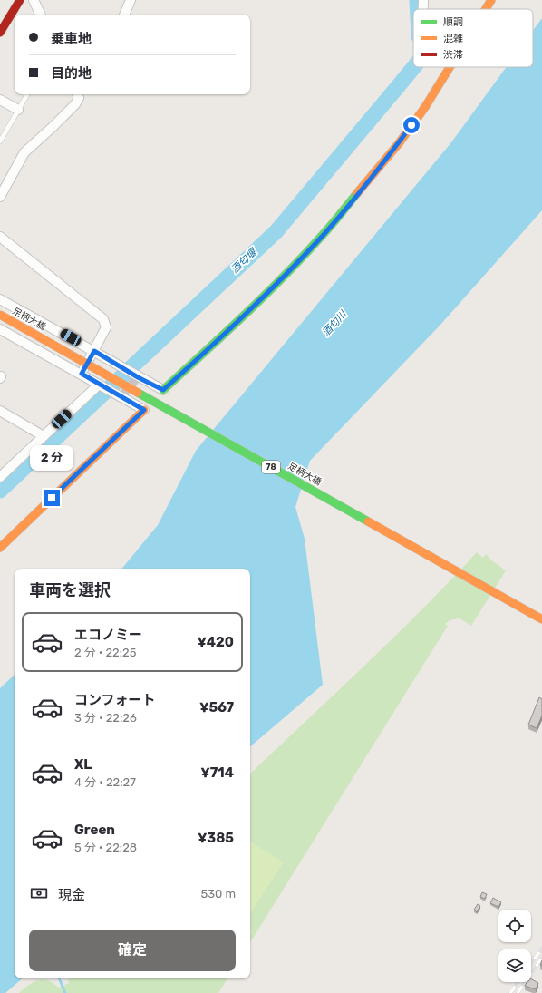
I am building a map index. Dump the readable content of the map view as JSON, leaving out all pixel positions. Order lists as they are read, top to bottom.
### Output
{
  "streets": {
    "street": ["足柄大橋", "78"]
  },
  "water": ["酒匂堰", "酒匂川"],
  "legend": ["順調", "混雑", "渋滞"],
  "page": {
    "banner": ["乗車地", "目的地"],
    "bubble": "2 分",
    "heading": "車両を選択",
    "list": [
      {
        "name": "エコノミー",
        "note": "2 分 · 22:25",
        "value": "¥420"
      },
      {
        "name": "コンフォート",
        "note": "3 分 · 22:26",
        "value": "¥567"
      },
      {
        "name": "XL",
        "note": "4 分 · 22:27",
        "value": "¥714"
      },
      {
        "name": "Green",
        "note": "5 分 · 22:28",
        "value": "¥385"
      }
    ],
    "pay": ["現金", "530 m"],
    "buttons": "確定"
  }
}
